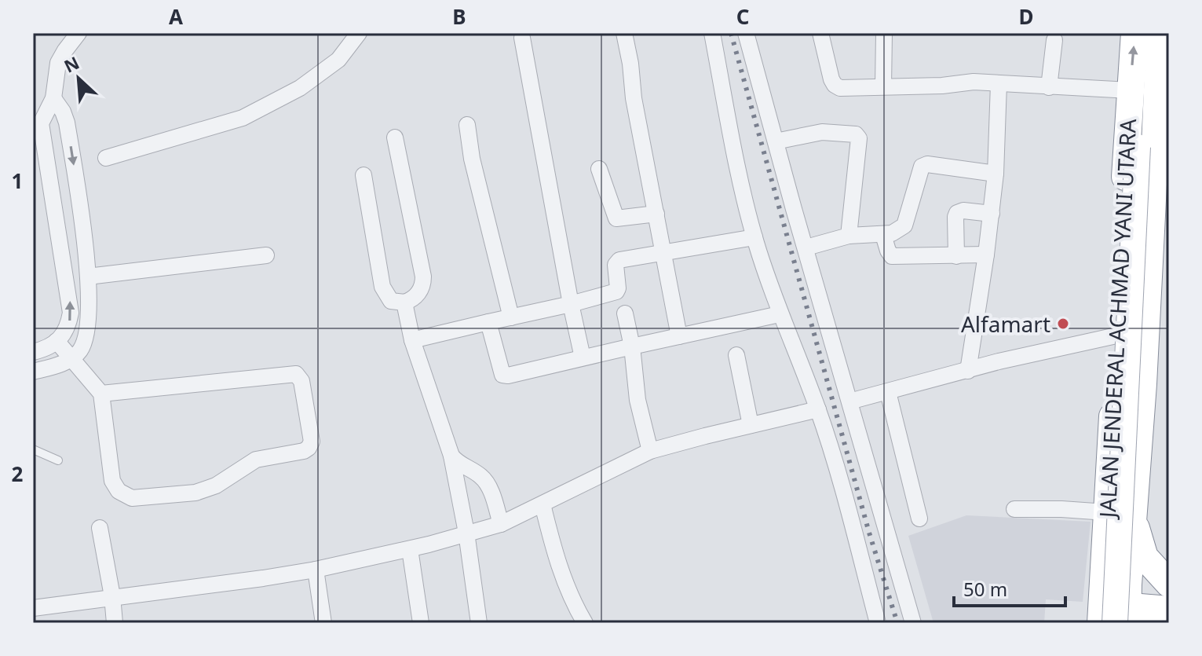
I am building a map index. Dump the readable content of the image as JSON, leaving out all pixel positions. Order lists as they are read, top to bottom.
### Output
{
  "streets": {
    "highway": ["JALAN JENDERAL ACHMAD YANI UTARA"]
  },
  "places": ["Alfamart"],
  "scale_bar": "50 m",
  "north": "top left",
  "grid": {
    "columns": [
      "A",
      "B",
      "C",
      "D"
    ],
    "rows": ["1", "2"]
  }
}
